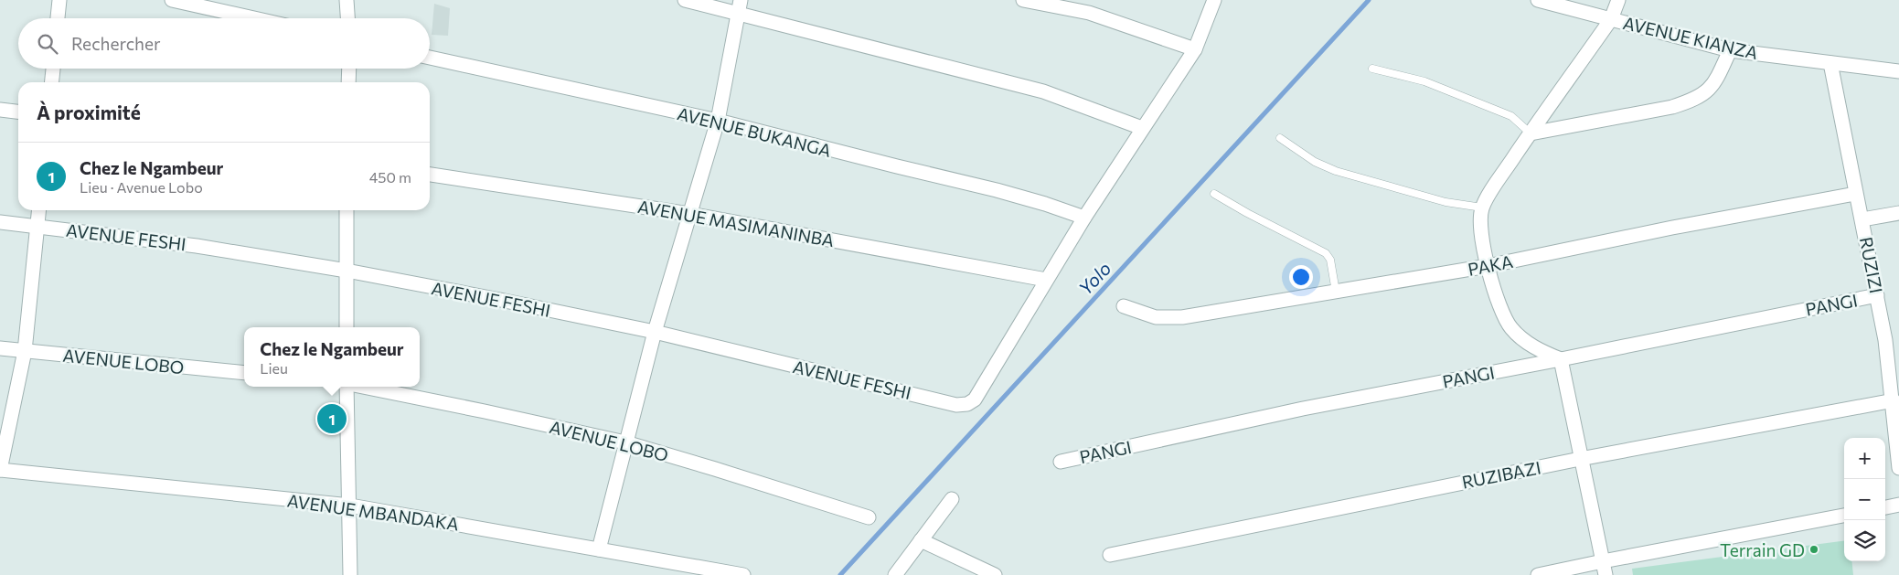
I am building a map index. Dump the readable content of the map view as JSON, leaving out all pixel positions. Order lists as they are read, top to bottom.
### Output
{
  "streets": {
    "street": [
      "AVENUE KIANZA",
      "AVENUE BUKANGA",
      "AVENUE MASIMANINBA",
      "AVENUE FESHI",
      "PAKA",
      "RUZIZI",
      "PANGI",
      "AVENUE LOBO",
      "RUZIBAZI",
      "AVENUE MBANDAKA"
    ]
  },
  "crossings": [
    ["AVENUE KIANZA", "RUZIZI"],
    ["AVENUE MASIMANINBA", "AVENUE FESHI"],
    ["PAKA", "RUZIZI"],
    ["RUZIZI", "PANGI"],
    ["RUZIZI", "RUZIBAZI"]
  ],
  "water": ["Yolo"],
  "places": ["Terrain GD"],
  "page": {
    "search": "Rechercher",
    "heading": "À proximité",
    "list": [
      {
        "mark": "1",
        "name": "Chez le Ngambeur",
        "note": "Lieu · Avenue Lobo",
        "value": "450 m"
      }
    ],
    "popup": ["Chez le Ngambeur", "Lieu"],
    "pins": "1",
    "map_buttons": ["+", "−"]
  }
}
